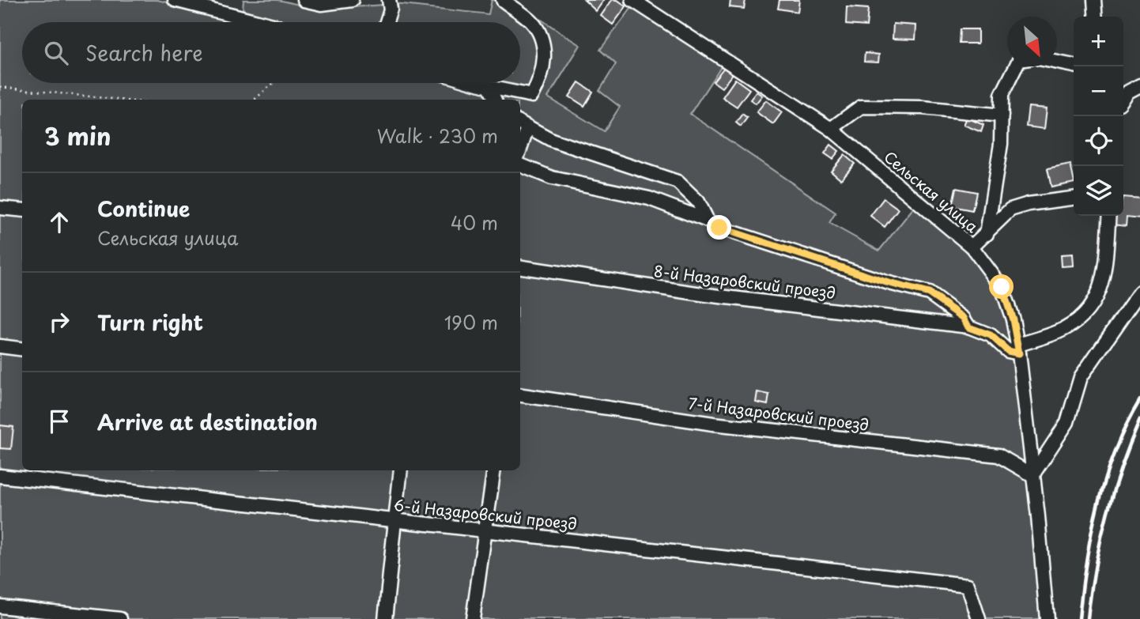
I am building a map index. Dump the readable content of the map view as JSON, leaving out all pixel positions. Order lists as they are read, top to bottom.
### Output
{
  "streets": {
    "street": [
      "Сельская улица",
      "8-й Назаровский проезд",
      "7-й Назаровский проезд",
      "6-й Назаровский проезд"
    ]
  },
  "crossings": [
    ["Сельская улица", "7-й Назаровский проезд"]
  ],
  "north": "bottom right",
  "page": {
    "map_buttons": ["+", "−"],
    "search": "Search here",
    "heading": ["3 min", "Walk · 230 m"],
    "list": [
      ["Continue", "Сельская улица", "40 m"],
      ["Turn right", "190 m"],
      "Arrive at destination"
    ]
  }
}
